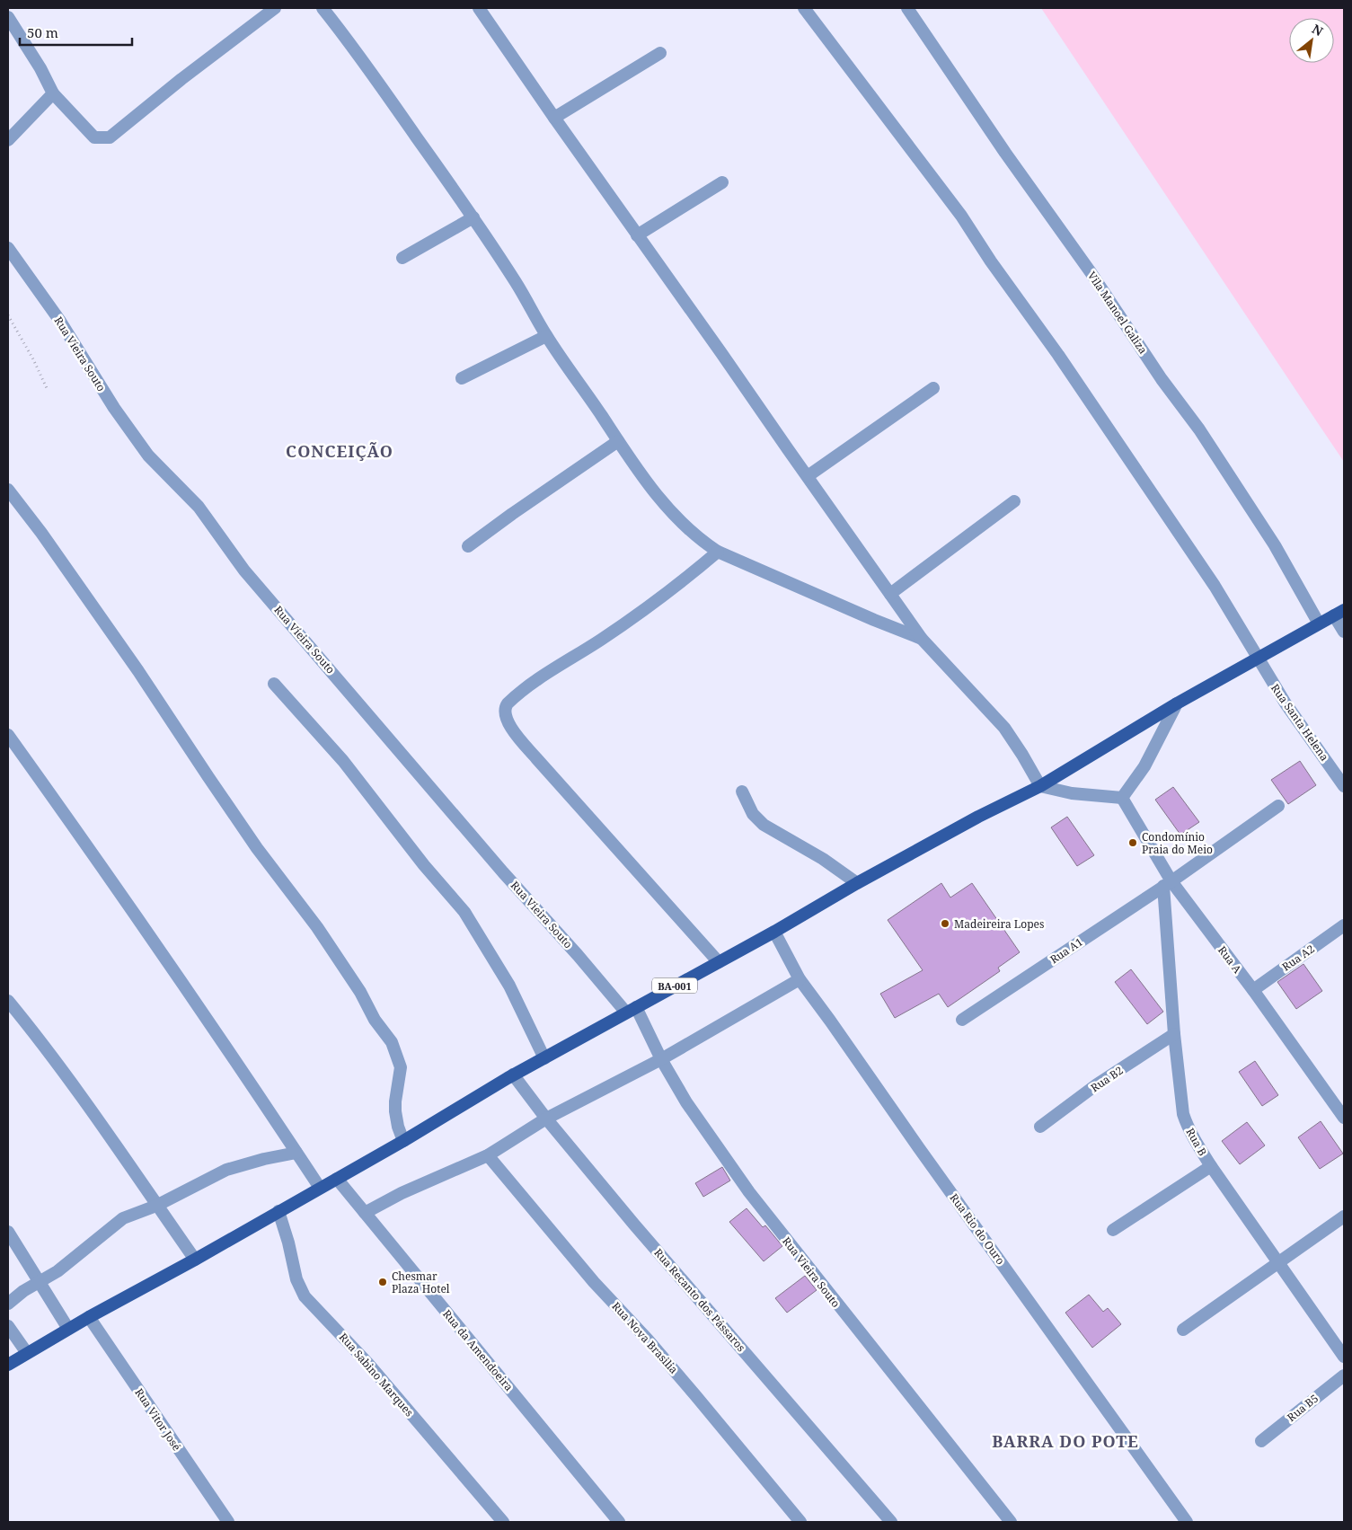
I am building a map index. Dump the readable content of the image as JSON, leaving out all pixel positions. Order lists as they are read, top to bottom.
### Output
{
  "streets": {
    "main road": ["BA-001"],
    "street": [
      "Vila Manoel Galiza",
      "Rua Vieira Souto",
      "Rua Santa Helena",
      "Rua A1",
      "Rua A2",
      "Rua A",
      "Rua B2",
      "Rua B",
      "Rua Rio do Ouro",
      "Rua Recanto dos Pássaros",
      "Rua Nova Brasilia",
      "Rua da Amendoeira",
      "Rua Sabino Marques",
      "Rua B5",
      "Rua Vitor José"
    ]
  },
  "crossings": [
    ["Vila Manoel Galiza", "BA-001"],
    ["Rua Vieira Souto", "BA-001"],
    ["Rua Santa Helena", "BA-001"],
    ["Rua A1", "Rua A"],
    ["Rua A1", "Rua B"],
    ["Rua A2", "Rua A"],
    ["Rua A", "Rua B"],
    ["BA-001", "Rua Rio do Ouro"],
    ["BA-001", "Rua Recanto dos Pássaros"],
    ["BA-001", "Rua da Amendoeira"],
    ["BA-001", "Rua Sabino Marques"],
    ["BA-001", "Rua Vitor José"],
    ["Rua B2", "Rua B"]
  ],
  "districts": ["CONCEIÇÃO", "BARRA DO POTE"],
  "places": ["Condomínio Praia do Meio", "Madeireira Lopes", "Chesmar Plaza Hotel"],
  "scale_bar": "50 m",
  "north": "top right"
}
